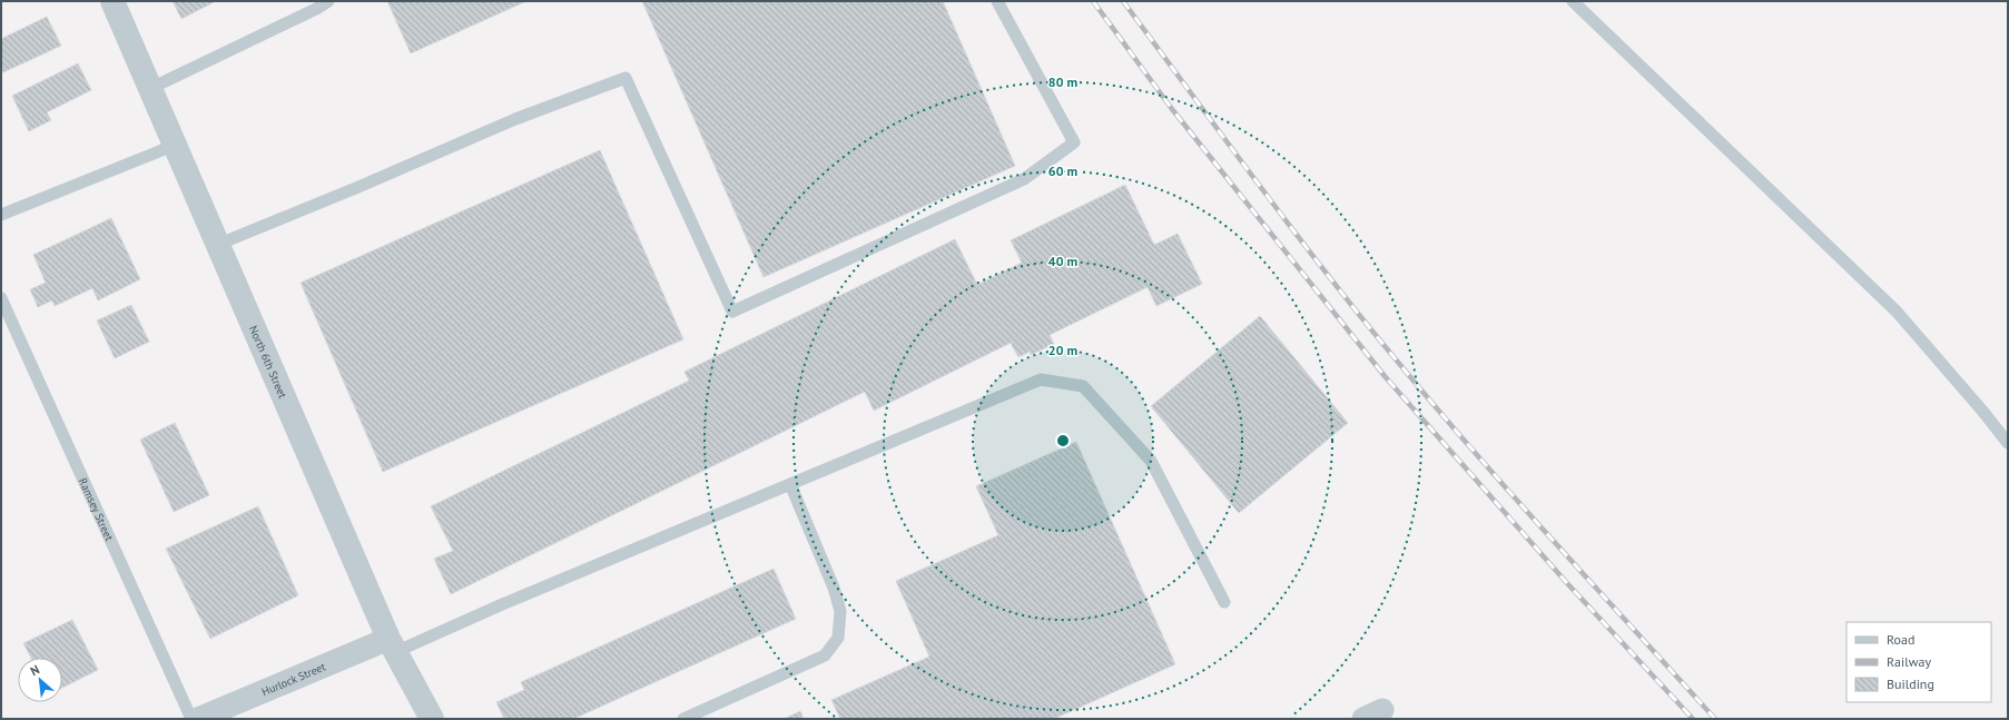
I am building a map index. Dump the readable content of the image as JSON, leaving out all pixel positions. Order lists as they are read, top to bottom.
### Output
{
  "streets": {
    "street": ["North 6th Street", "Hurlock Street"],
    "lane": ["Ramsey Street"]
  },
  "crossings": [
    ["North 6th Street", "Hurlock Street"]
  ],
  "legend": ["Road", "Railway", "Building"],
  "north": "top left",
  "rings": [
    "80 m",
    "60 m",
    "40 m",
    "20 m"
  ]
}
